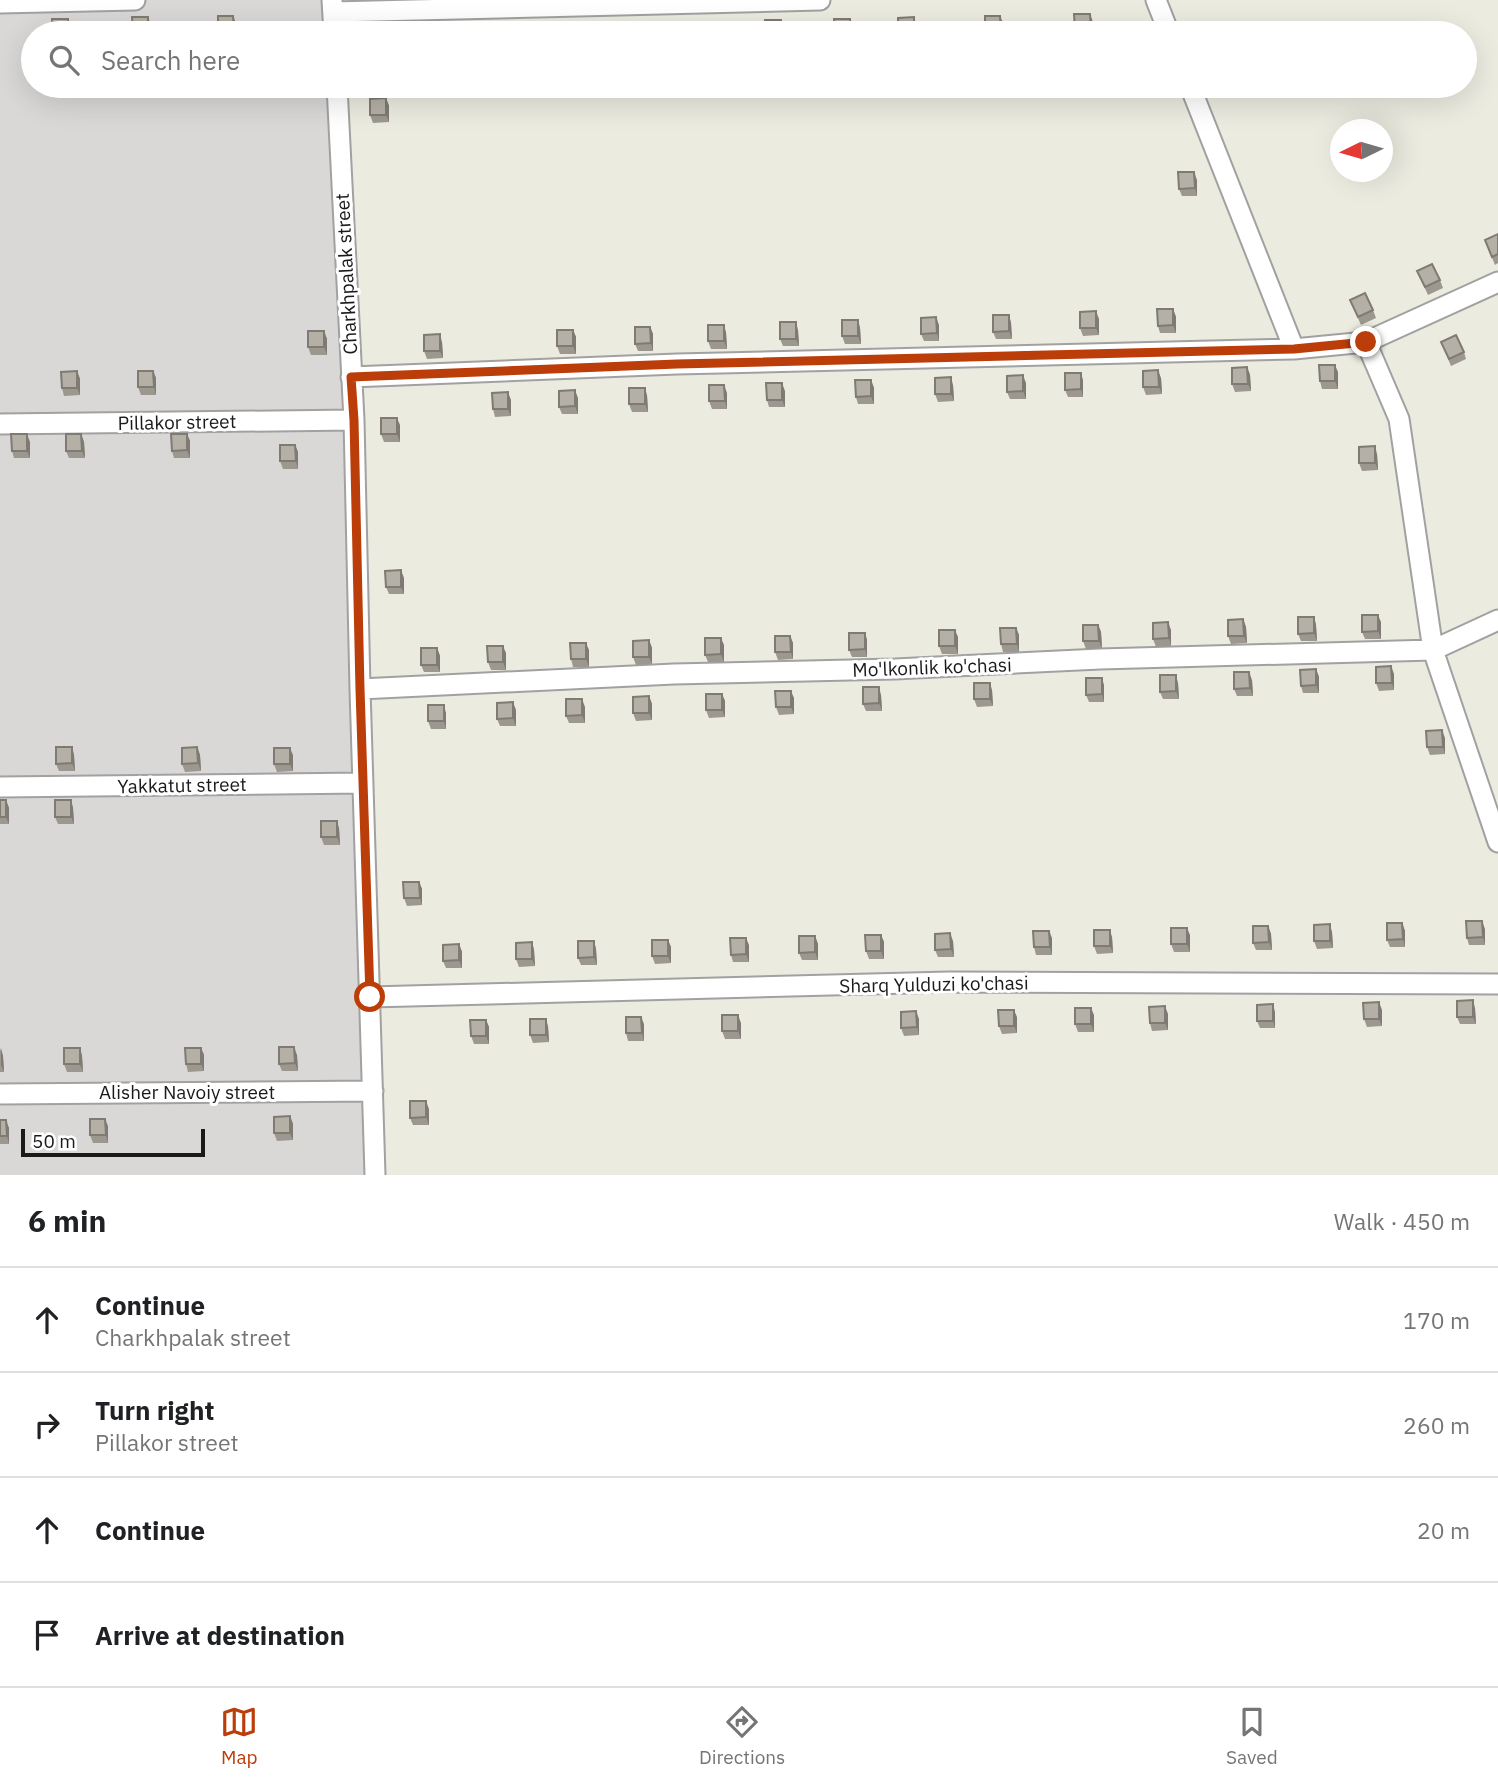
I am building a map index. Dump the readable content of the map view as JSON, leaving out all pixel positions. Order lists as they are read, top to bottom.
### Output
{
  "streets": {
    "street": [
      "Charkhpalak street",
      "Pillakor street",
      "Mo'lkonlik ko'chasi",
      "Yakkatut street",
      "Sharq Yulduzi ko'chasi",
      "Alisher Navoiy street"
    ]
  },
  "crossings": [
    ["Charkhpalak street", "Pillakor street"],
    ["Charkhpalak street", "Mo'lkonlik ko'chasi"],
    ["Charkhpalak street", "Yakkatut street"],
    ["Charkhpalak street", "Sharq Yulduzi ko'chasi"],
    ["Charkhpalak street", "Alisher Navoiy street"]
  ],
  "scale_bar": "50 m",
  "north": "left",
  "page": {
    "search": "Search here",
    "scale": "50 m",
    "heading": ["6 min", "Walk · 450 m"],
    "list": [
      ["Continue", "Charkhpalak street", "170 m"],
      ["Turn right", "Pillakor street", "260 m"],
      ["Continue", "20 m"],
      "Arrive at destination"
    ],
    "nav": ["Map", "Directions", "Saved"]
  }
}
